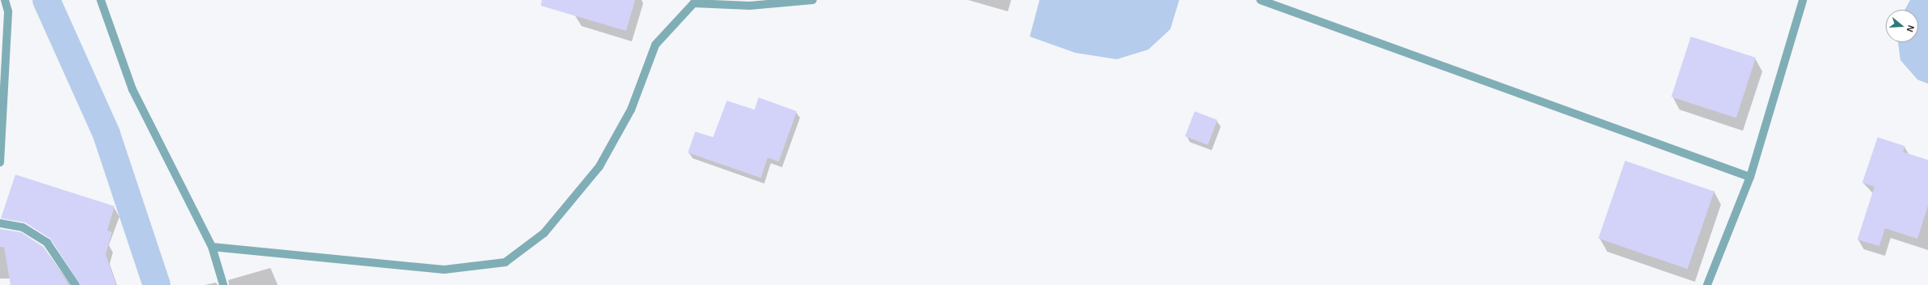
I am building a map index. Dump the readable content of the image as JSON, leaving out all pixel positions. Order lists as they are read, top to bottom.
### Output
{
  "north": "right"
}
